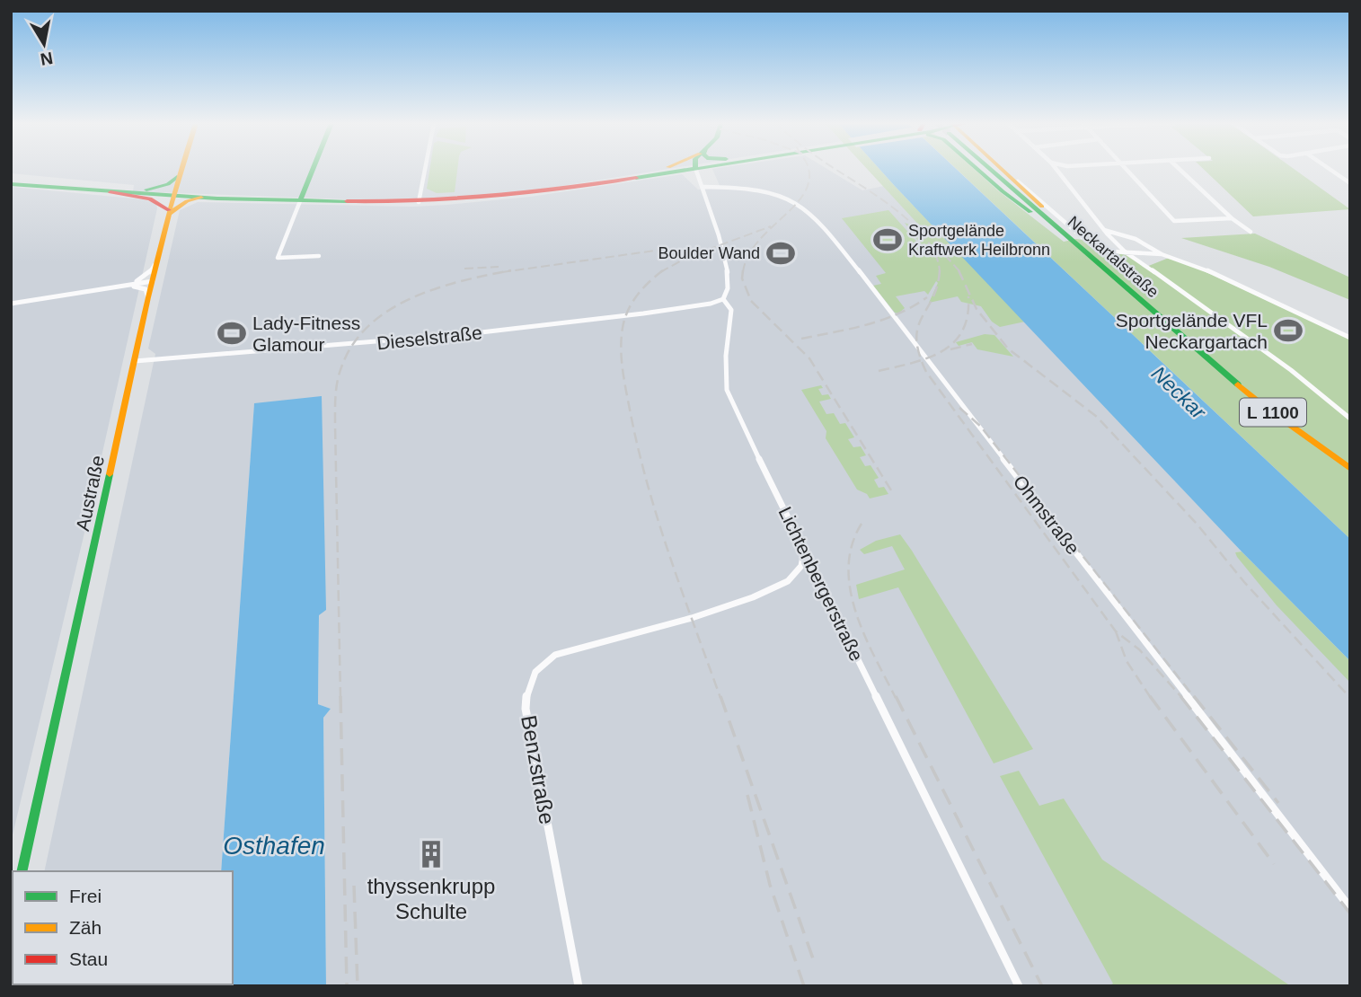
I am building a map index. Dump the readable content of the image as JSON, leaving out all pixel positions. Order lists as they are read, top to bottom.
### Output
{
  "streets": {
    "main road": ["Neckartalstraße", "L 1100", "Austraße"],
    "street": [
      "Dieselstraße",
      "Ohmstraße",
      "Lichtenbergerstraße",
      "Benzstraße"
    ]
  },
  "crossings": [
    ["Dieselstraße", "Austraße"],
    ["Dieselstraße", "Lichtenbergerstraße"],
    ["Ohmstraße", "Lichtenbergerstraße"],
    ["Lichtenbergerstraße", "Benzstraße"]
  ],
  "water": ["Neckar", "Osthafen"],
  "places": {
    "sports": [
      "Sportgelände Kraftwerk Heilbronn",
      "Boulder Wand",
      "Sportgelände VFL Neckargartach",
      "Lady-Fitness Glamour"
    ],
    "building": ["thyssenkrupp Schulte"]
  },
  "legend": ["Frei", "Zäh", "Stau"],
  "north": "bottom"
}
